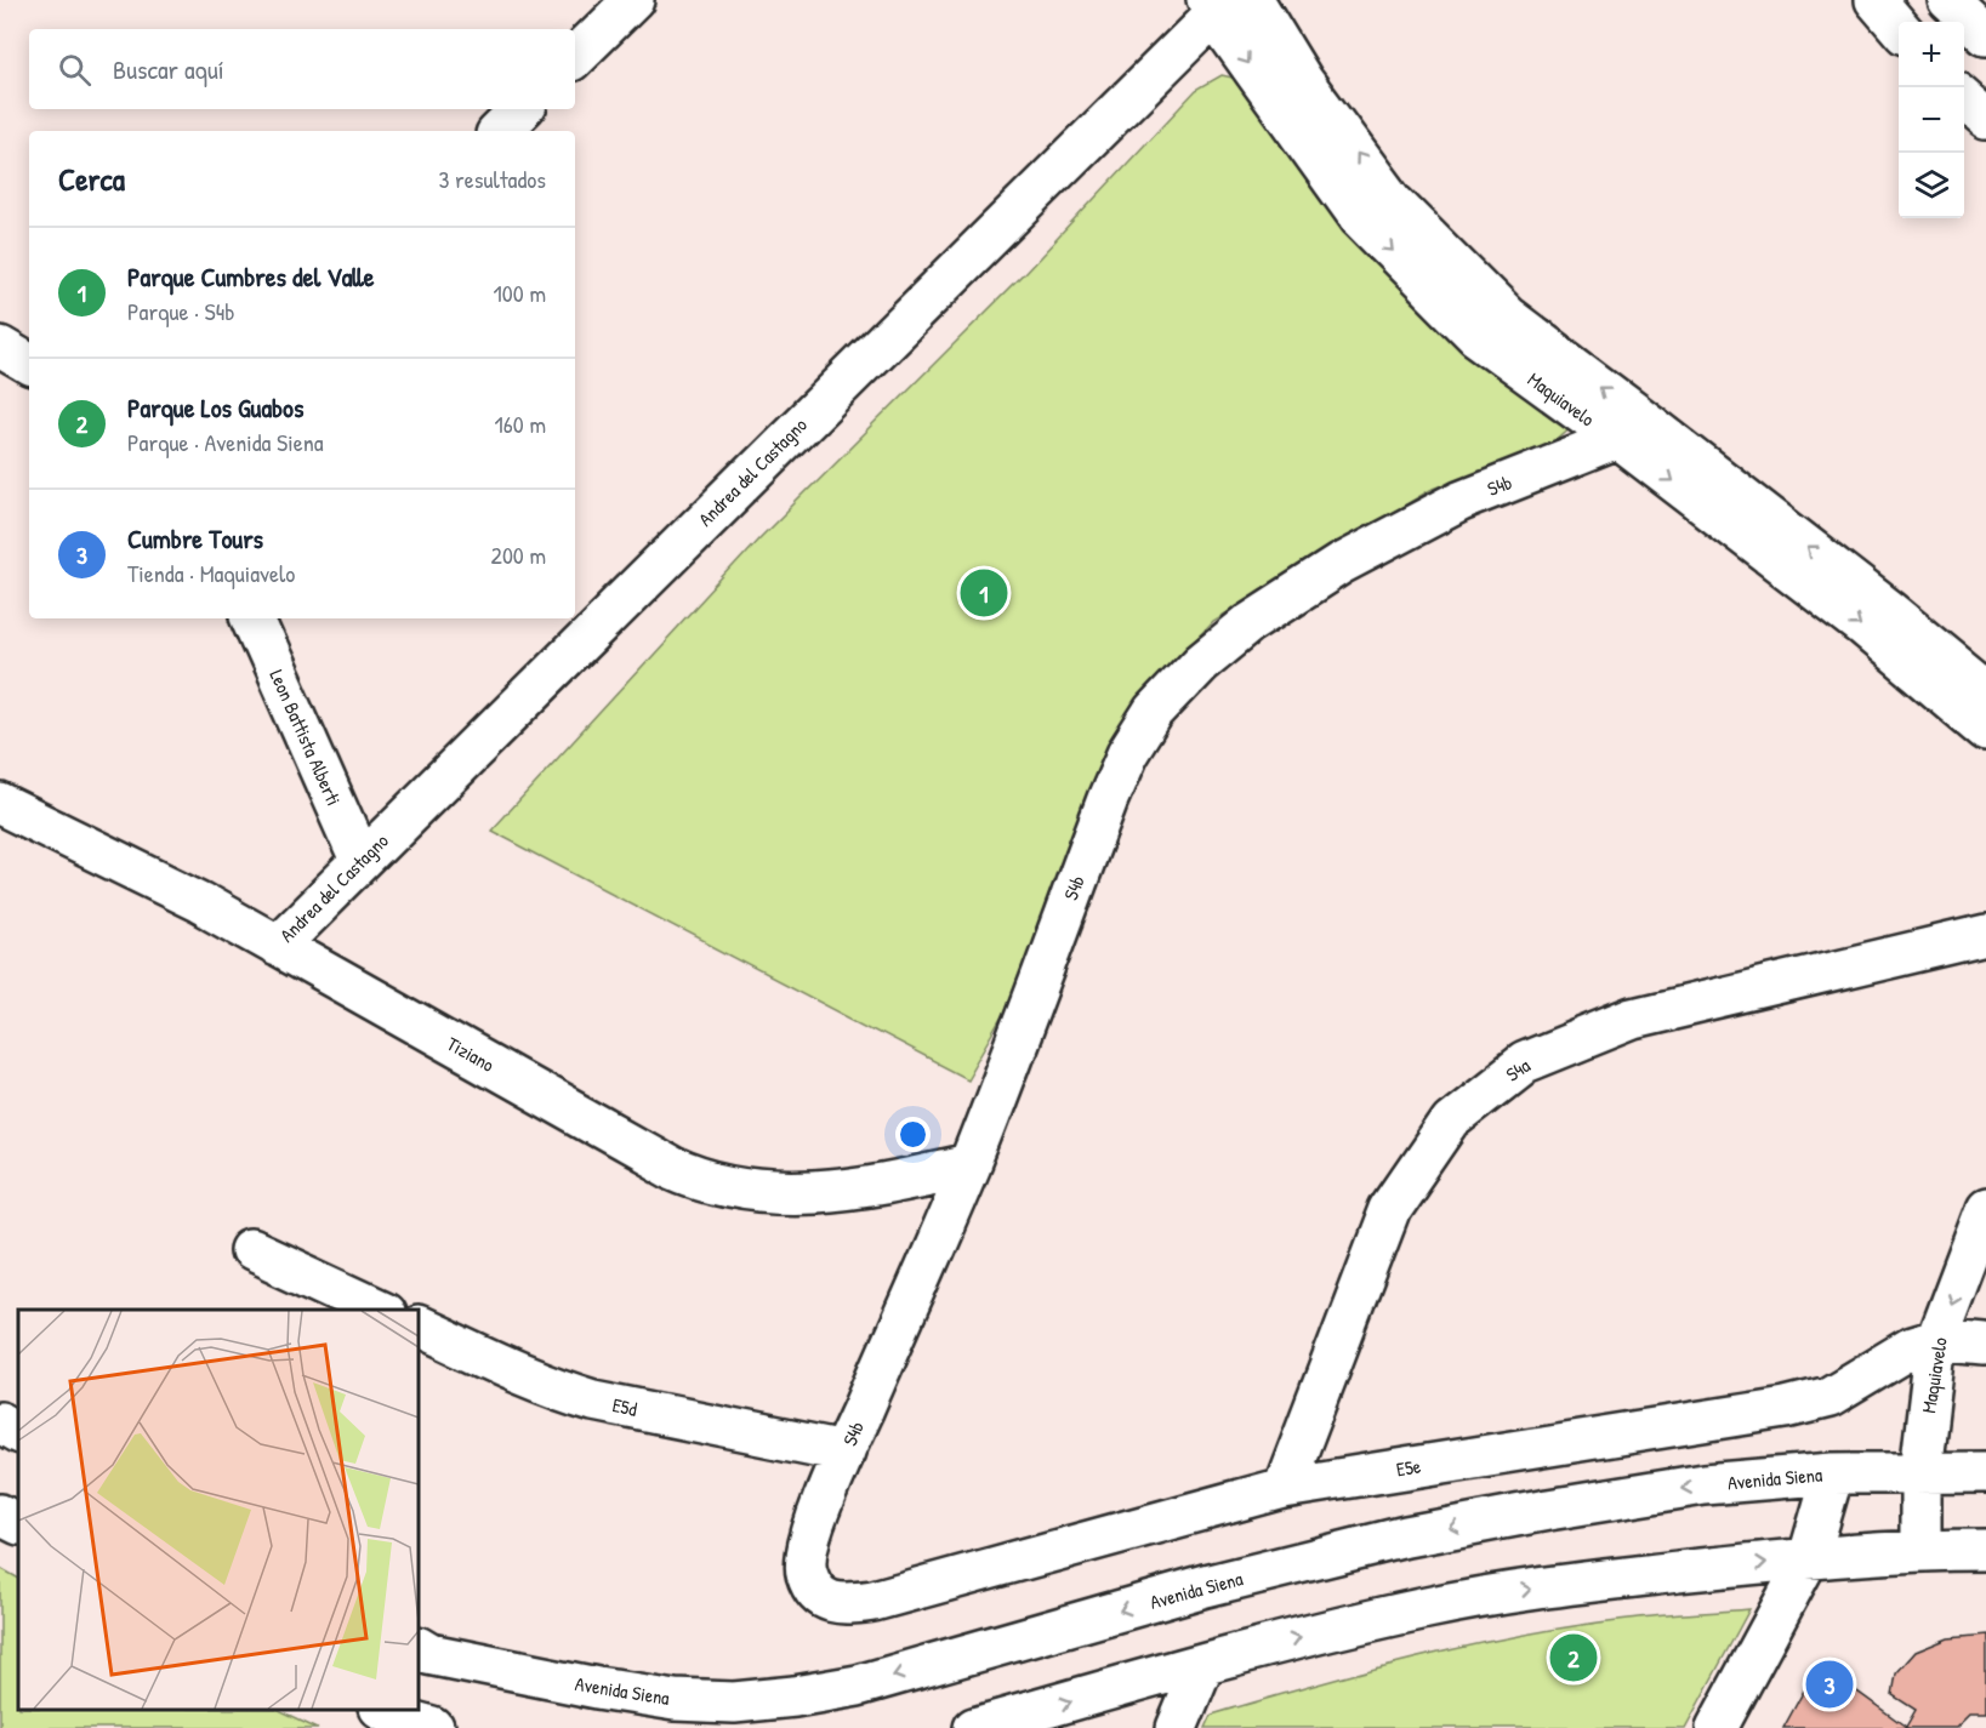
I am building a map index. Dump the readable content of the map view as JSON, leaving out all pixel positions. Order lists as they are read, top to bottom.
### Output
{
  "streets": {
    "street": [
      "Maquiavelo",
      "Andrea del Castagno",
      "S4b",
      "Leon Battista Alberti",
      "Tiziano",
      "S4a",
      "E5d",
      "E5e",
      "Avenida Siena"
    ]
  },
  "crossings": [
    ["Maquiavelo", "Andrea del Castagno"],
    ["Maquiavelo", "S4b"],
    ["Maquiavelo", "E5e"],
    ["Maquiavelo", "Avenida Siena"],
    ["Andrea del Castagno", "Leon Battista Alberti"],
    ["Andrea del Castagno", "Tiziano"],
    ["S4b", "Tiziano"],
    ["S4b", "E5d"],
    ["S4b", "E5e"],
    ["S4a", "E5e"]
  ],
  "page": {
    "map_buttons": ["+", "−"],
    "search": "Buscar aquí",
    "heading": ["Cerca", "3 resultados"],
    "list": [
      {
        "mark": "1",
        "name": "Parque Cumbres del Valle",
        "note": "Parque · S4b",
        "value": "100 m"
      },
      {
        "mark": "2",
        "name": "Parque Los Guabos",
        "note": "Parque · Avenida Siena",
        "value": "160 m"
      },
      {
        "mark": "3",
        "name": "Cumbre Tours",
        "note": "Tienda · Maquiavelo",
        "value": "200 m"
      }
    ],
    "pins": ["1", "2", "3"]
  }
}
